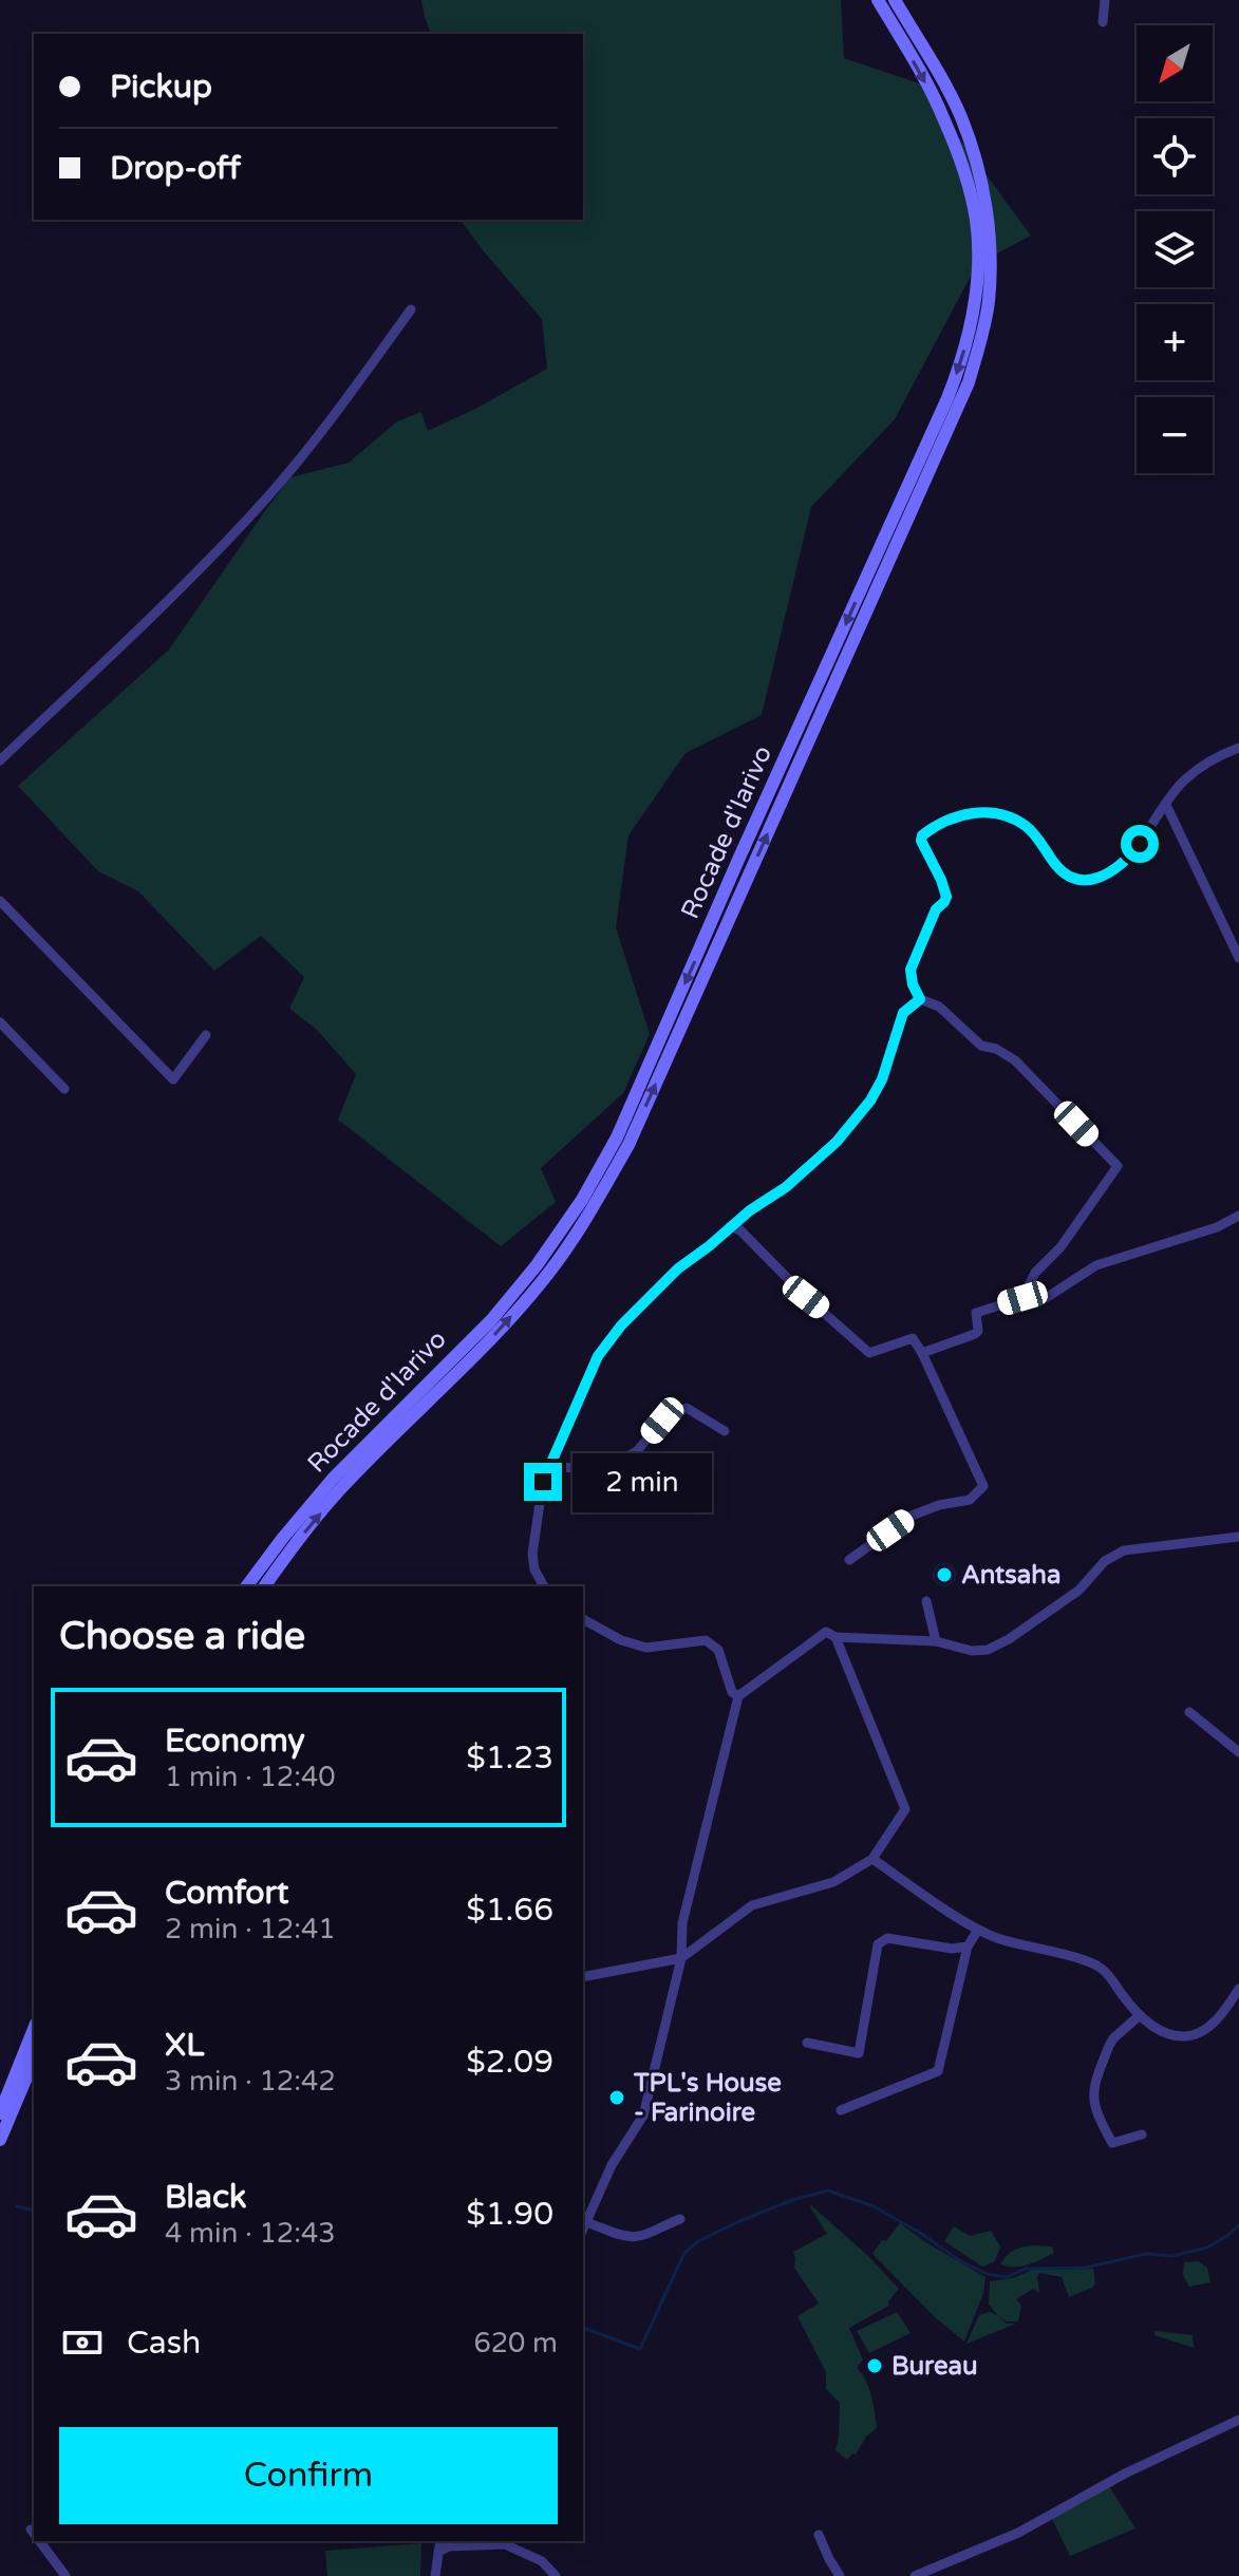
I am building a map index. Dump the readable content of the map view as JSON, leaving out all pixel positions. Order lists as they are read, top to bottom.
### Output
{
  "streets": {
    "main road": ["Rocade d'Iarivo"]
  },
  "places": ["Antsaha", "TPL's House - Farinoire", "Bureau"],
  "north": "bottom left",
  "page": {
    "map_buttons": ["+", "−"],
    "banner": ["Pickup", "Drop-off"],
    "bubble": "2 min",
    "heading": "Choose a ride",
    "list": [
      {
        "name": "Economy",
        "note": "1 min · 12:40",
        "value": "$1.23"
      },
      {
        "name": "Comfort",
        "note": "2 min · 12:41",
        "value": "$1.66"
      },
      {
        "name": "XL",
        "note": "3 min · 12:42",
        "value": "$2.09"
      },
      {
        "name": "Black",
        "note": "4 min · 12:43",
        "value": "$1.90"
      }
    ],
    "pay": ["Cash", "620 m"],
    "buttons": "Confirm"
  }
}
